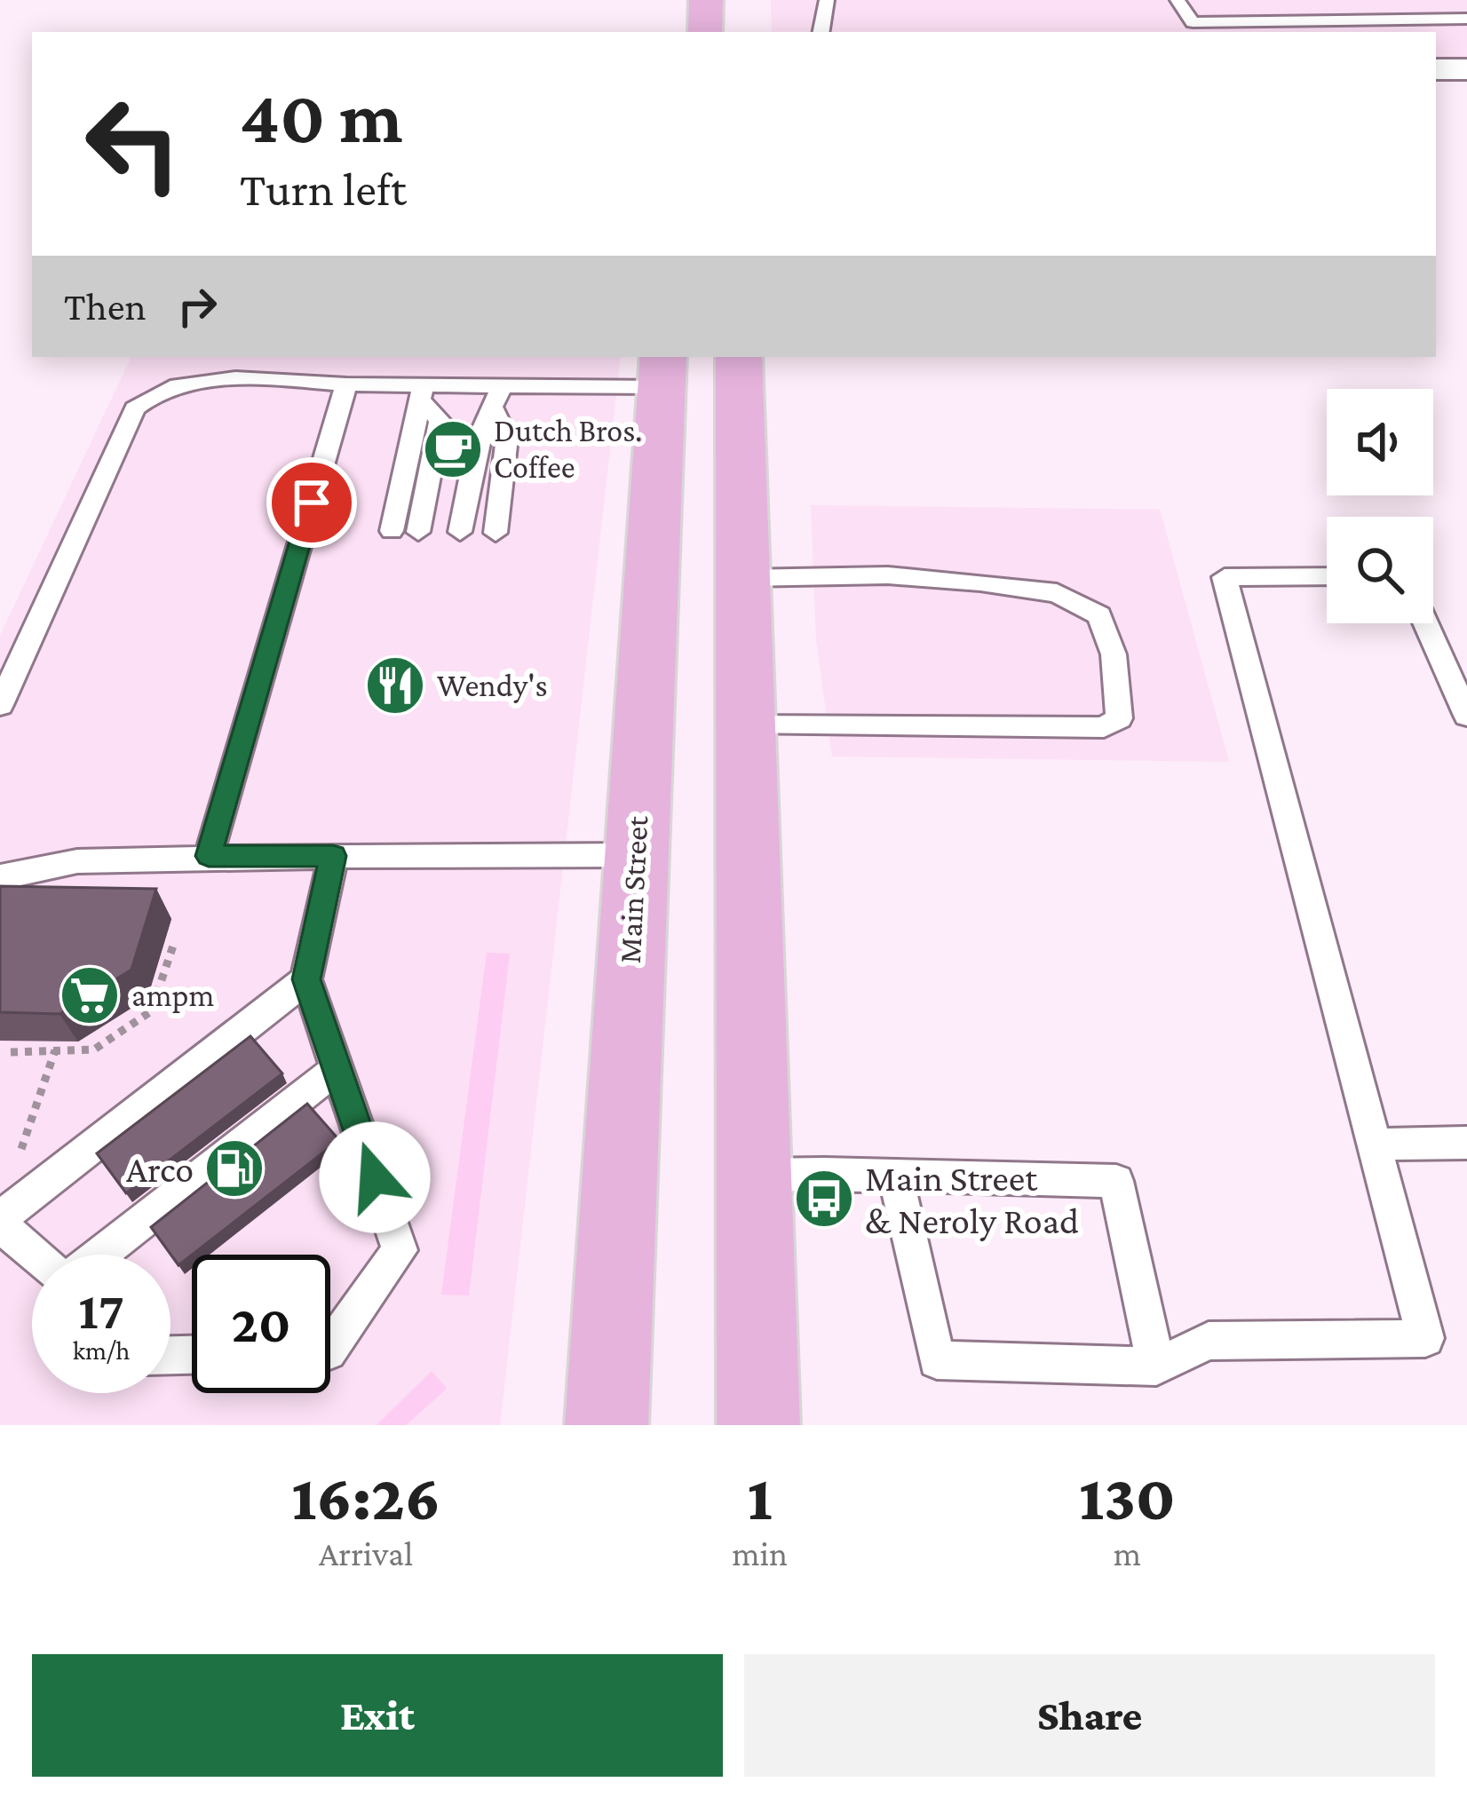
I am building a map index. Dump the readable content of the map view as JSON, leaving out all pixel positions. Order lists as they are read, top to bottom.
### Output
{
  "streets": {
    "main road": ["Main Street"]
  },
  "places": {
    "cafe": ["Dutch Bros. Coffee"],
    "restaurant": ["Wendy's"],
    "supermarket": ["ampm"],
    "fuel station": ["Arco"],
    "bus stop": ["Main Street & Neroly Road"]
  },
  "page": {
    "turn": ["40 m", "Turn left"],
    "then": "Then",
    "speed": "17 km/h",
    "limit": "20",
    "eta": [
      "16:26",
      "Arrival",
      "1",
      "min",
      "130",
      "m"
    ],
    "buttons": ["Exit", "Share"]
  }
}
